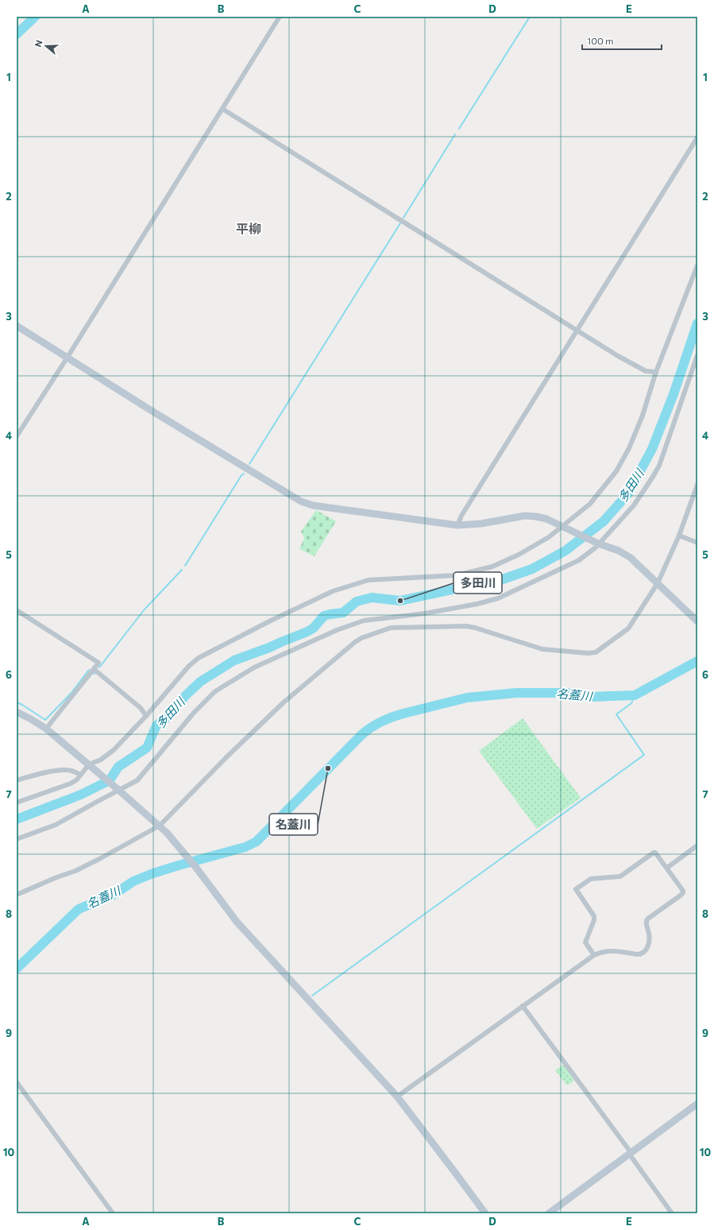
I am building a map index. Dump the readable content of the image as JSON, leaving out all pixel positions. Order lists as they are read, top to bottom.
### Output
{
  "districts": ["平柳"],
  "water": ["多田川", "名蓋川"],
  "places": ["多田川", "名蓋川"],
  "scale_bar": "100 m",
  "north": "left",
  "grid": {
    "columns": [
      "A",
      "B",
      "C",
      "D",
      "E"
    ],
    "rows": [
      "1",
      "2",
      "3",
      "4",
      "5",
      "6",
      "7",
      "8",
      "9",
      "10"
    ]
  }
}
